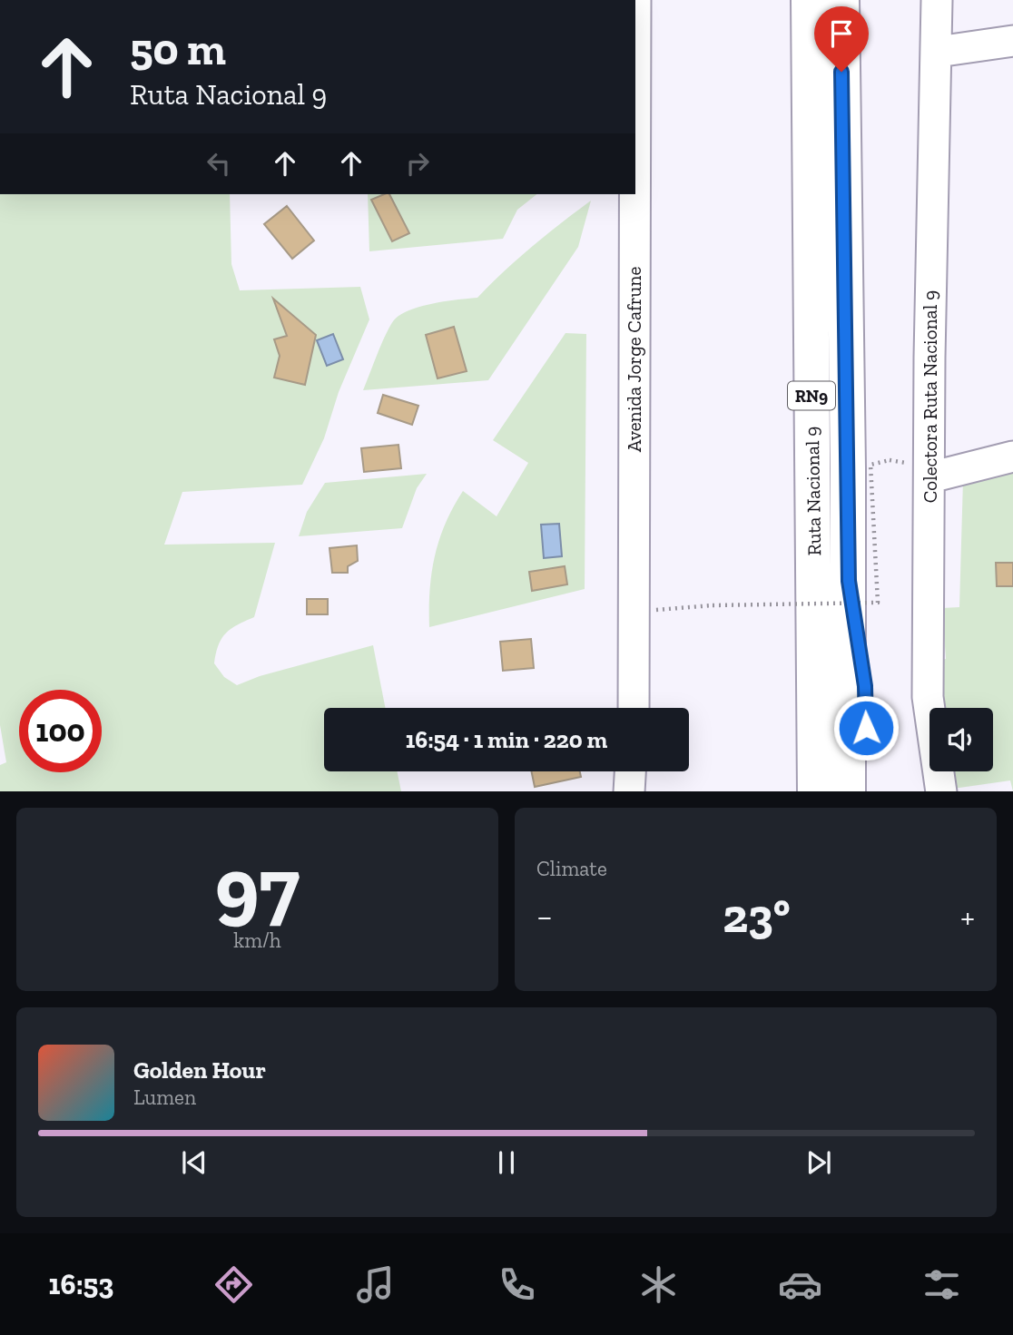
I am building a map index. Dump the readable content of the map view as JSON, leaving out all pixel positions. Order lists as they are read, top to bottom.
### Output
{
  "streets": {
    "highway": ["RN9", "Ruta Nacional 9"],
    "street": ["Avenida Jorge Cafrune", "Colectora Ruta Nacional 9"]
  },
  "page": {
    "turn": ["50 m", "Ruta Nacional 9"],
    "limit": "100",
    "trip": "16:54 · 1 min · 220 m",
    "tile": [
      ["97", "km/h"],
      "Climate"
    ],
    "heat": ["−", "23°", "+"],
    "song": ["Golden Hour", "Lumen"],
    "tabs": "16:53"
  }
}
